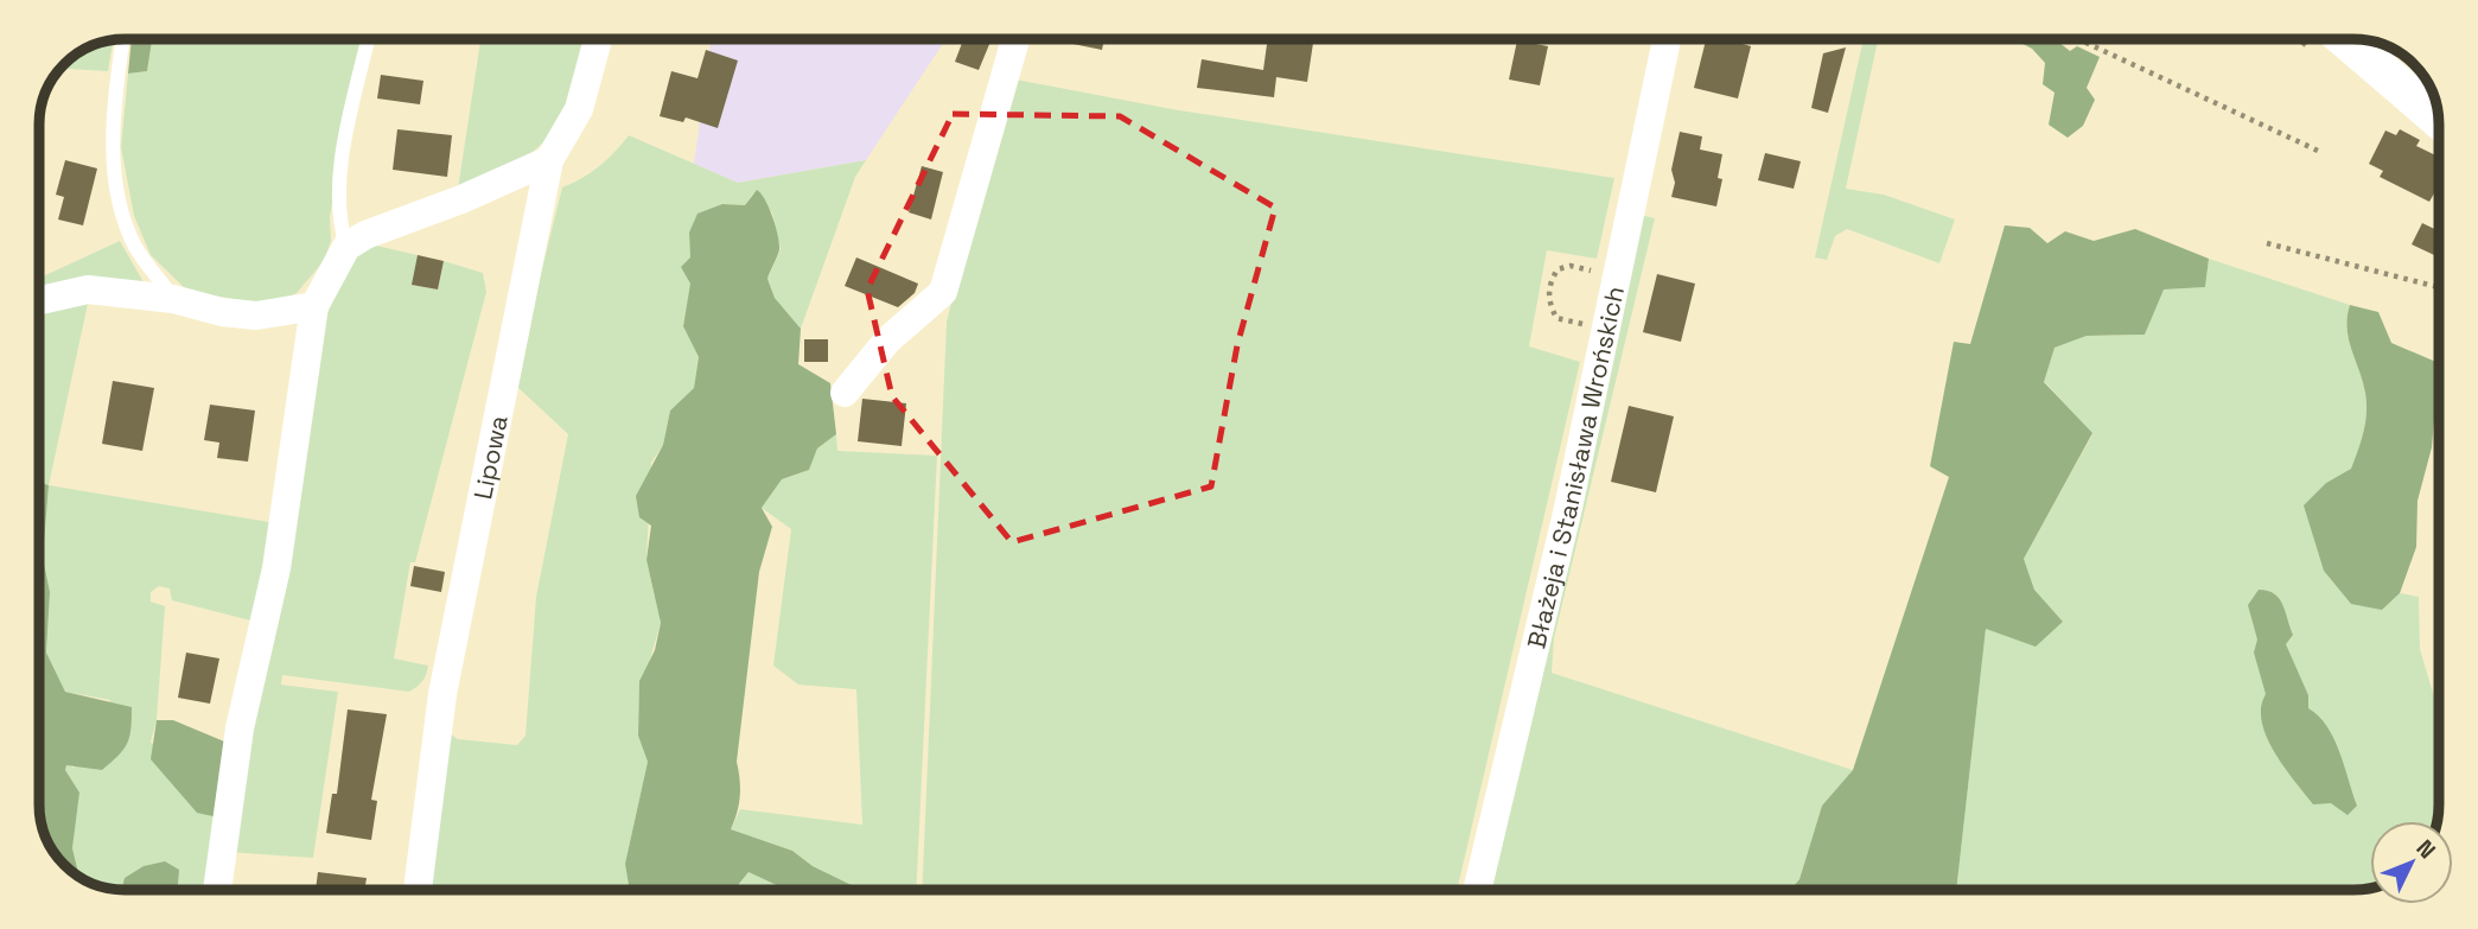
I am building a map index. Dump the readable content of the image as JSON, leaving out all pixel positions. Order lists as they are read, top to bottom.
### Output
{
  "streets": {
    "street": ["Lipowa", "Błażeja i Stanisława Wrońskich"]
  },
  "north": "top right"
}
